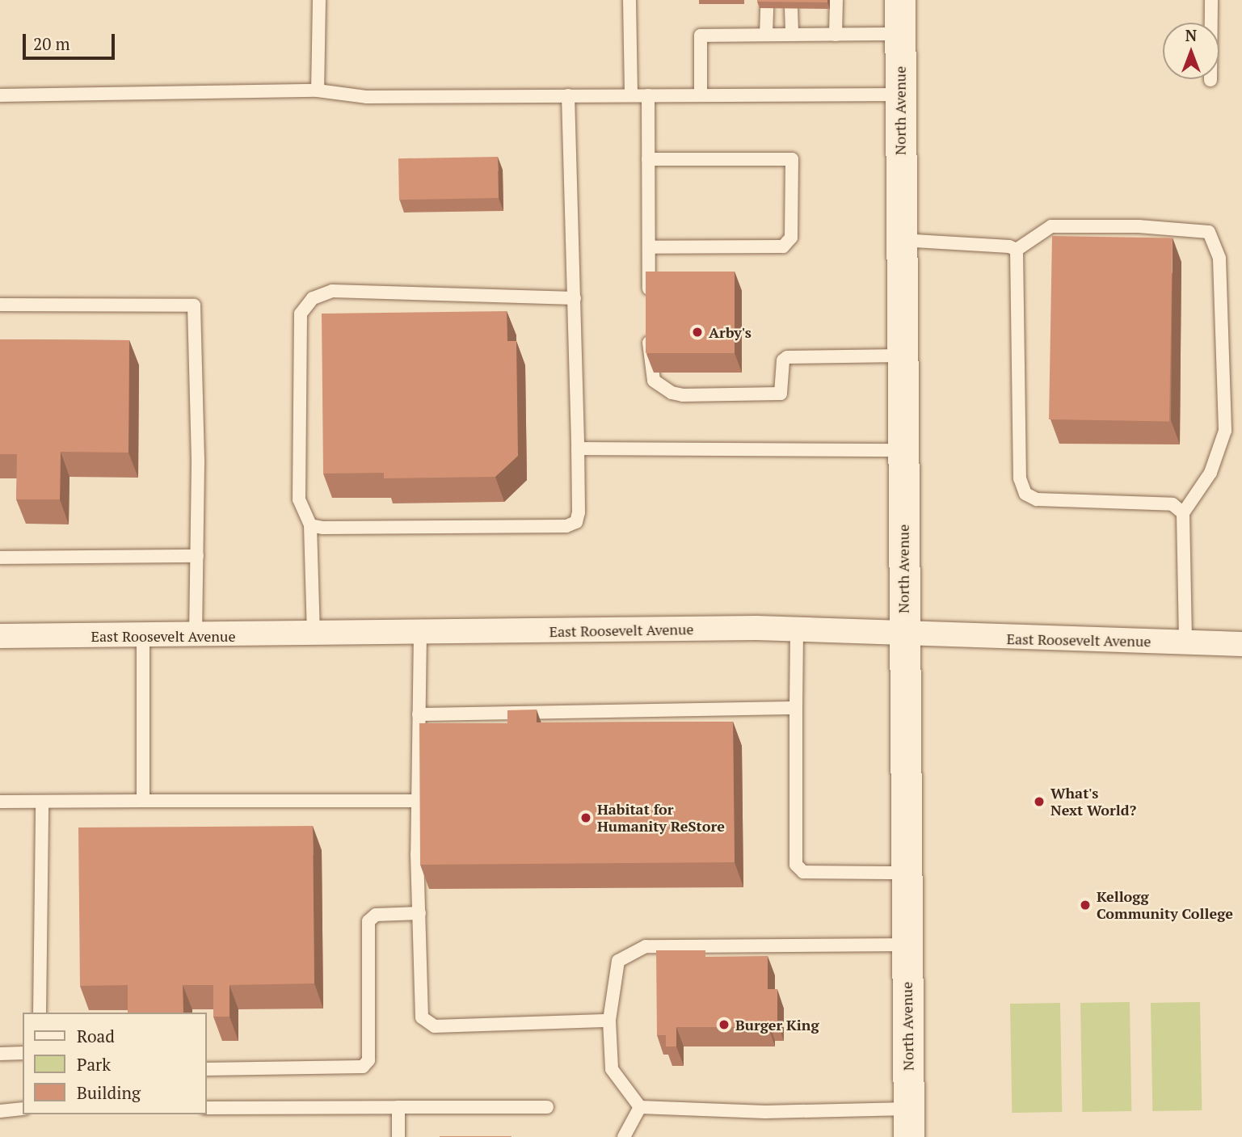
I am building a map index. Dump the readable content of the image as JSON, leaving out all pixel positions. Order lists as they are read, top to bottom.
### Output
{
  "streets": {
    "street": ["North Avenue", "East Roosevelt Avenue"]
  },
  "crossings": [
    ["North Avenue", "East Roosevelt Avenue"]
  ],
  "places": [
    "Arby's",
    "What's Next World?",
    "Habitat for Humanity ReStore",
    "Kellogg Community College",
    "Burger King"
  ],
  "legend": ["Road", "Park", "Building"],
  "scale_bar": "20 m",
  "north": "top"
}
